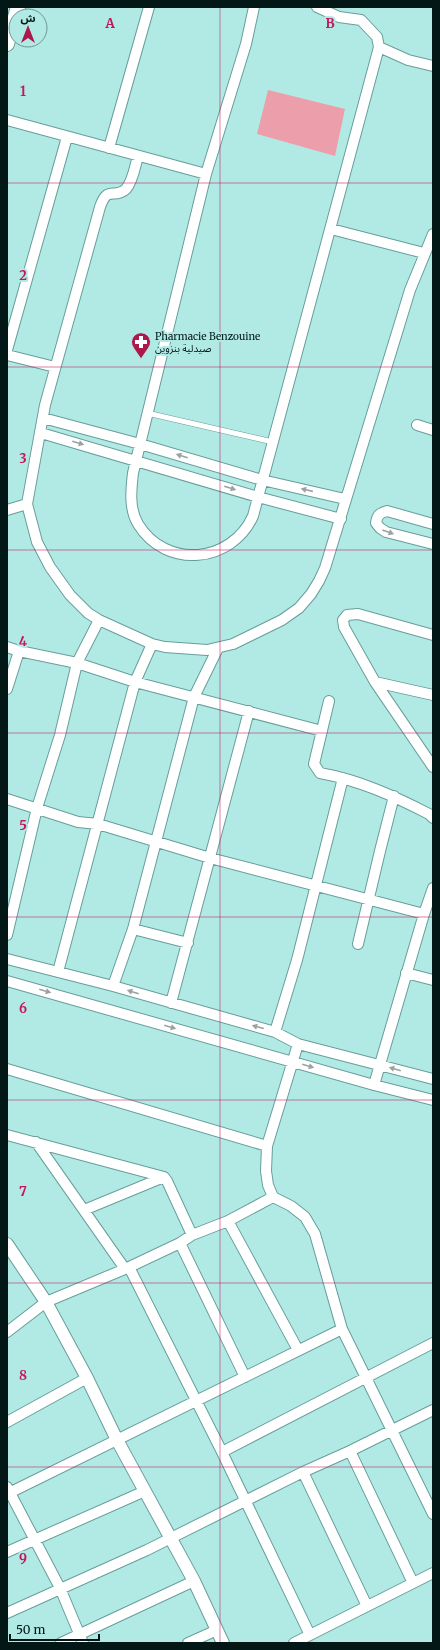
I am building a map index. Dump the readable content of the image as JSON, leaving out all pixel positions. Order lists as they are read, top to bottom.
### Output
{
  "places": {
    "pharmacy": ["Pharmacie Benzouine صيدلية بنزوين"]
  },
  "scale_bar": "50 m",
  "north": "top",
  "grid": {
    "columns": ["A", "B"],
    "rows": [
      "1",
      "2",
      "3",
      "4",
      "5",
      "6",
      "7",
      "8",
      "9"
    ]
  }
}
